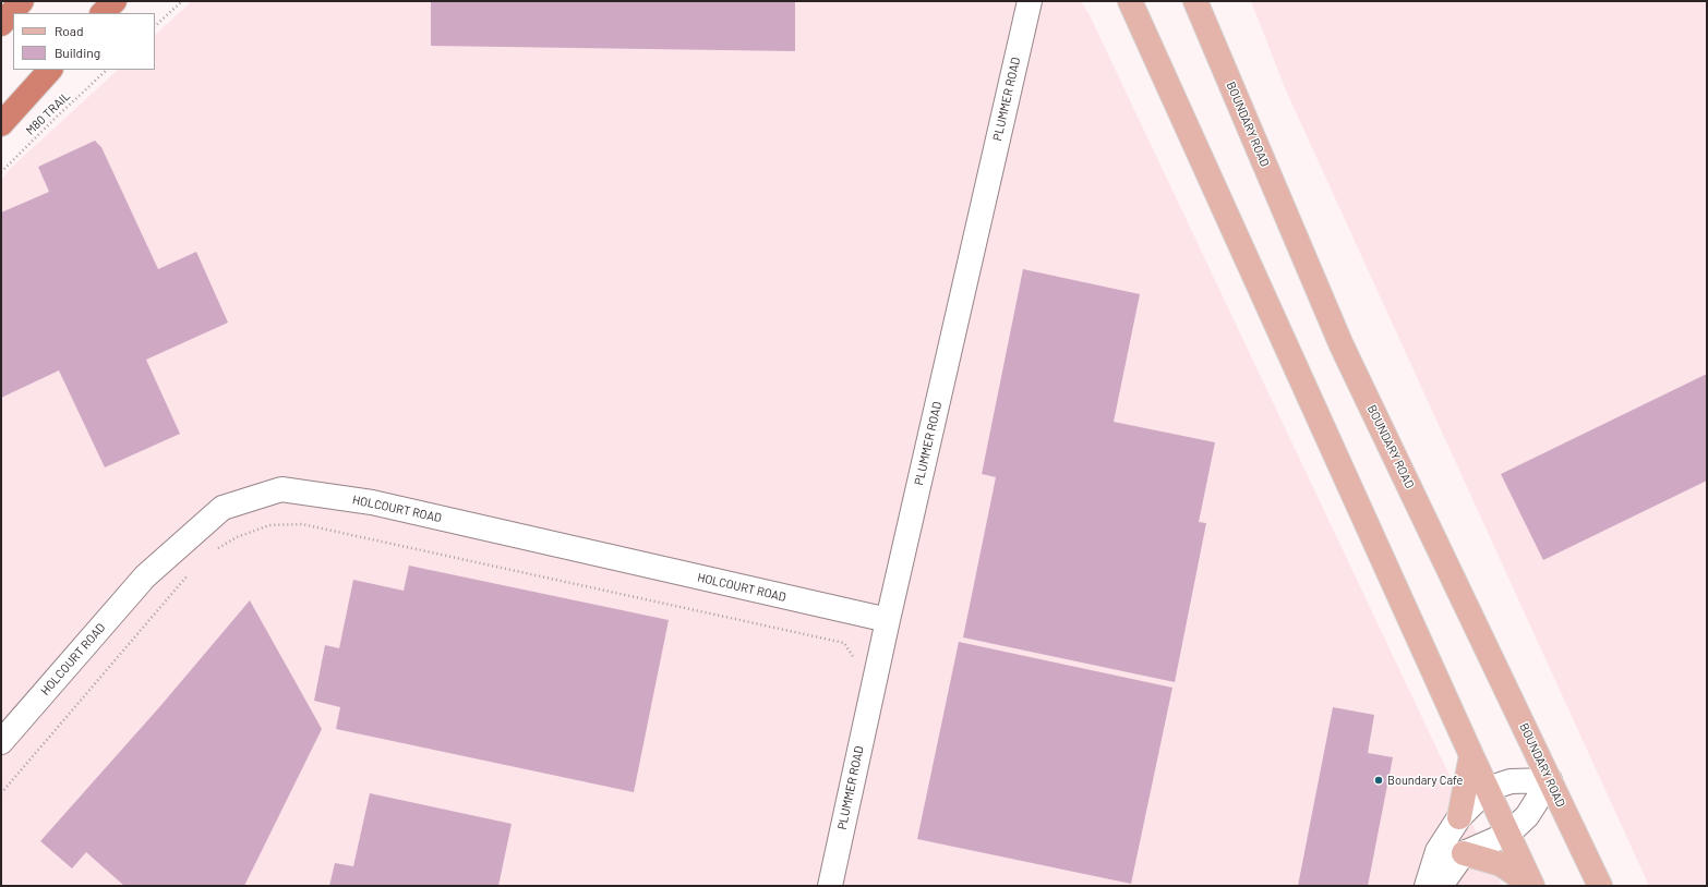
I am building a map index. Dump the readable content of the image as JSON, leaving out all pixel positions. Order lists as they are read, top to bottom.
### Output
{
  "streets": {
    "main road": ["BOUNDARY ROAD"],
    "street": ["PLUMMER ROAD", "HOLCOURT ROAD"],
    "path": ["M80 TRAIL"]
  },
  "crossings": [
    ["PLUMMER ROAD", "HOLCOURT ROAD"]
  ],
  "places": ["Boundary Cafe"],
  "legend": ["Road", "Building"]
}
